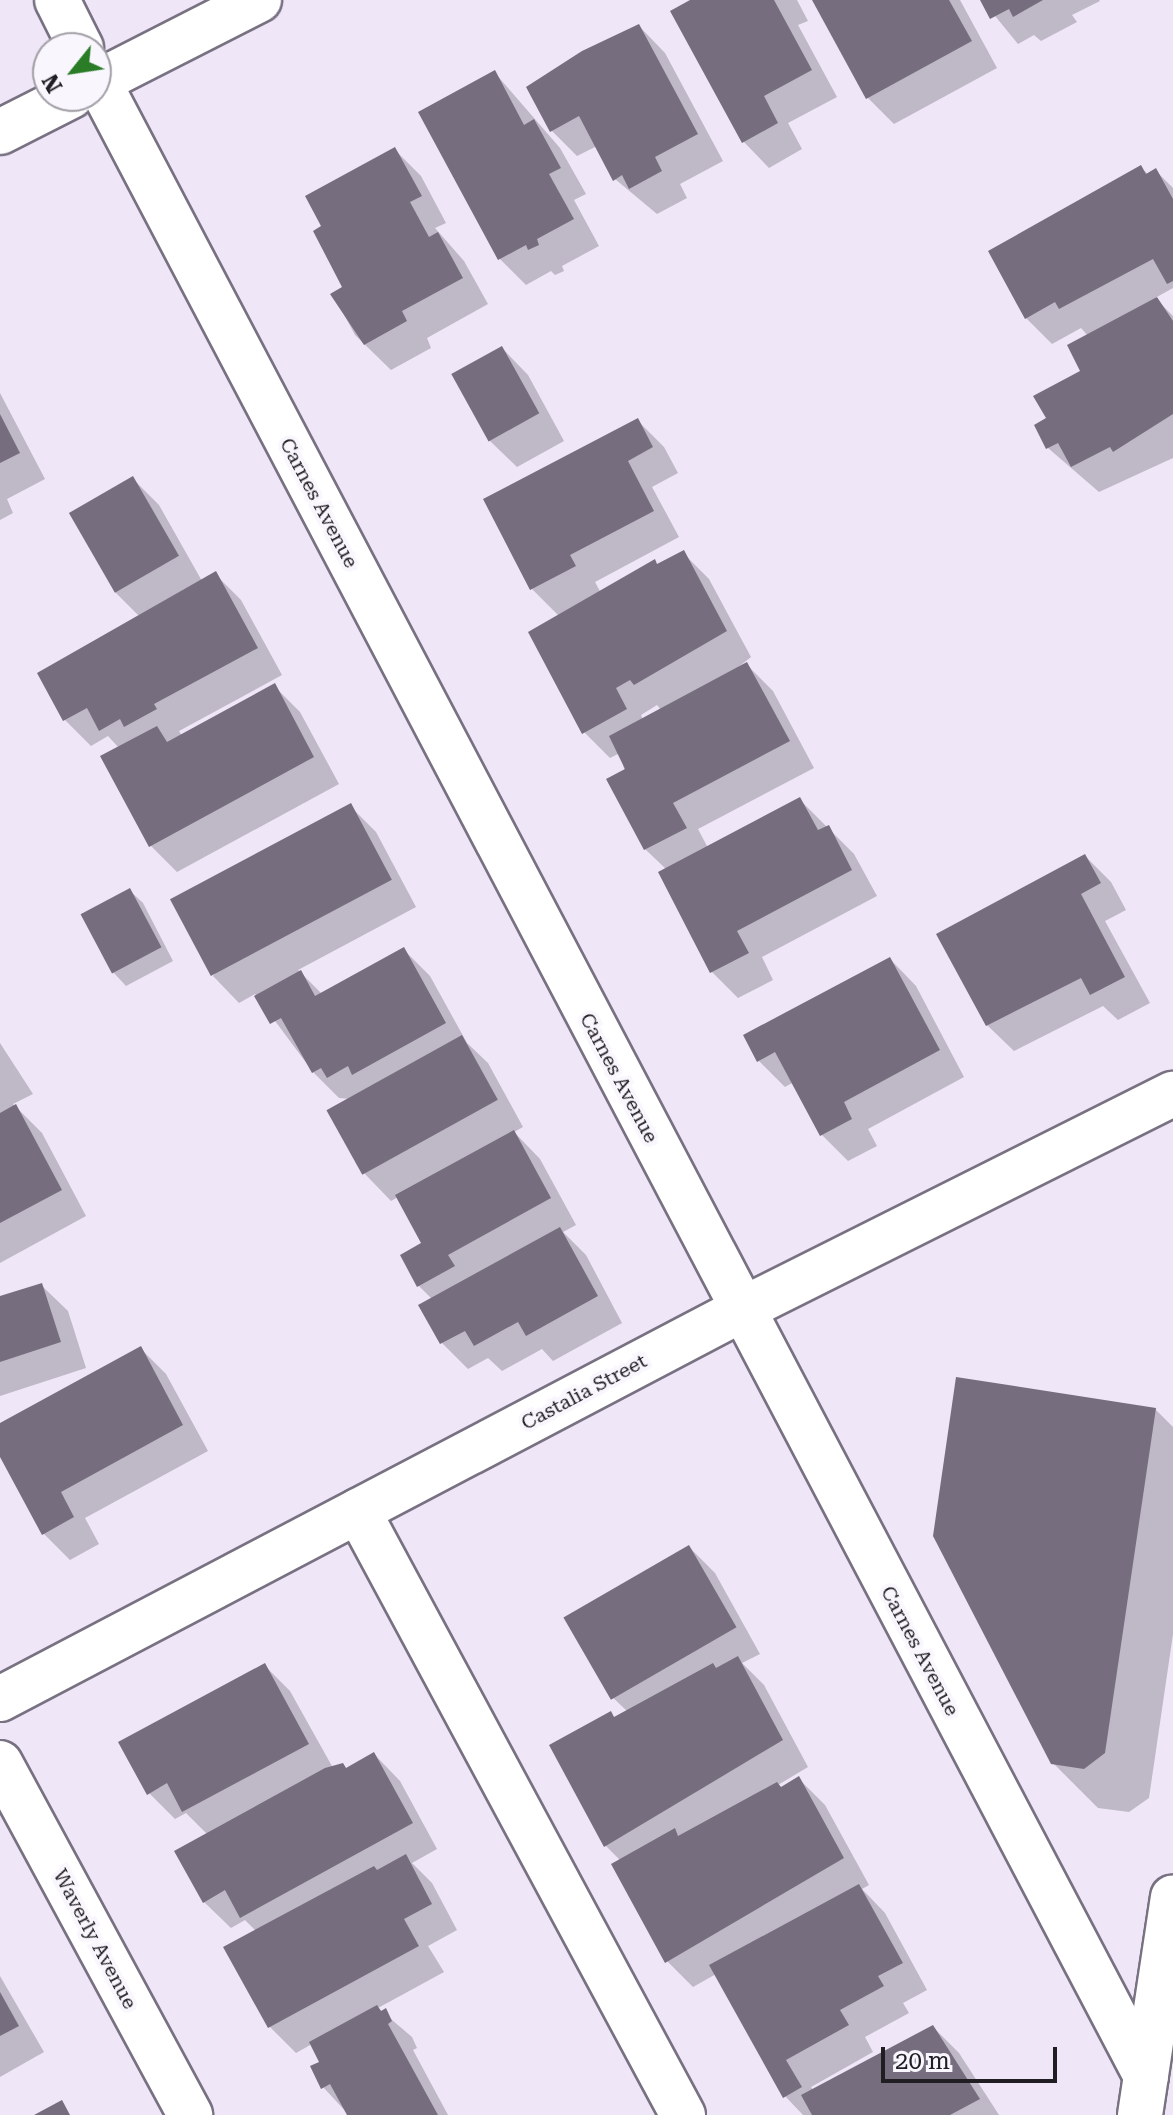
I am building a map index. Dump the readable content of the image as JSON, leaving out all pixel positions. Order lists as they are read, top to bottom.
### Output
{
  "streets": {
    "street": ["Carnes Avenue", "Castalia Street", "Waverly Avenue"]
  },
  "crossings": [
    ["Carnes Avenue", "Castalia Street"]
  ],
  "scale_bar": "20 m",
  "north": "bottom left"
}
